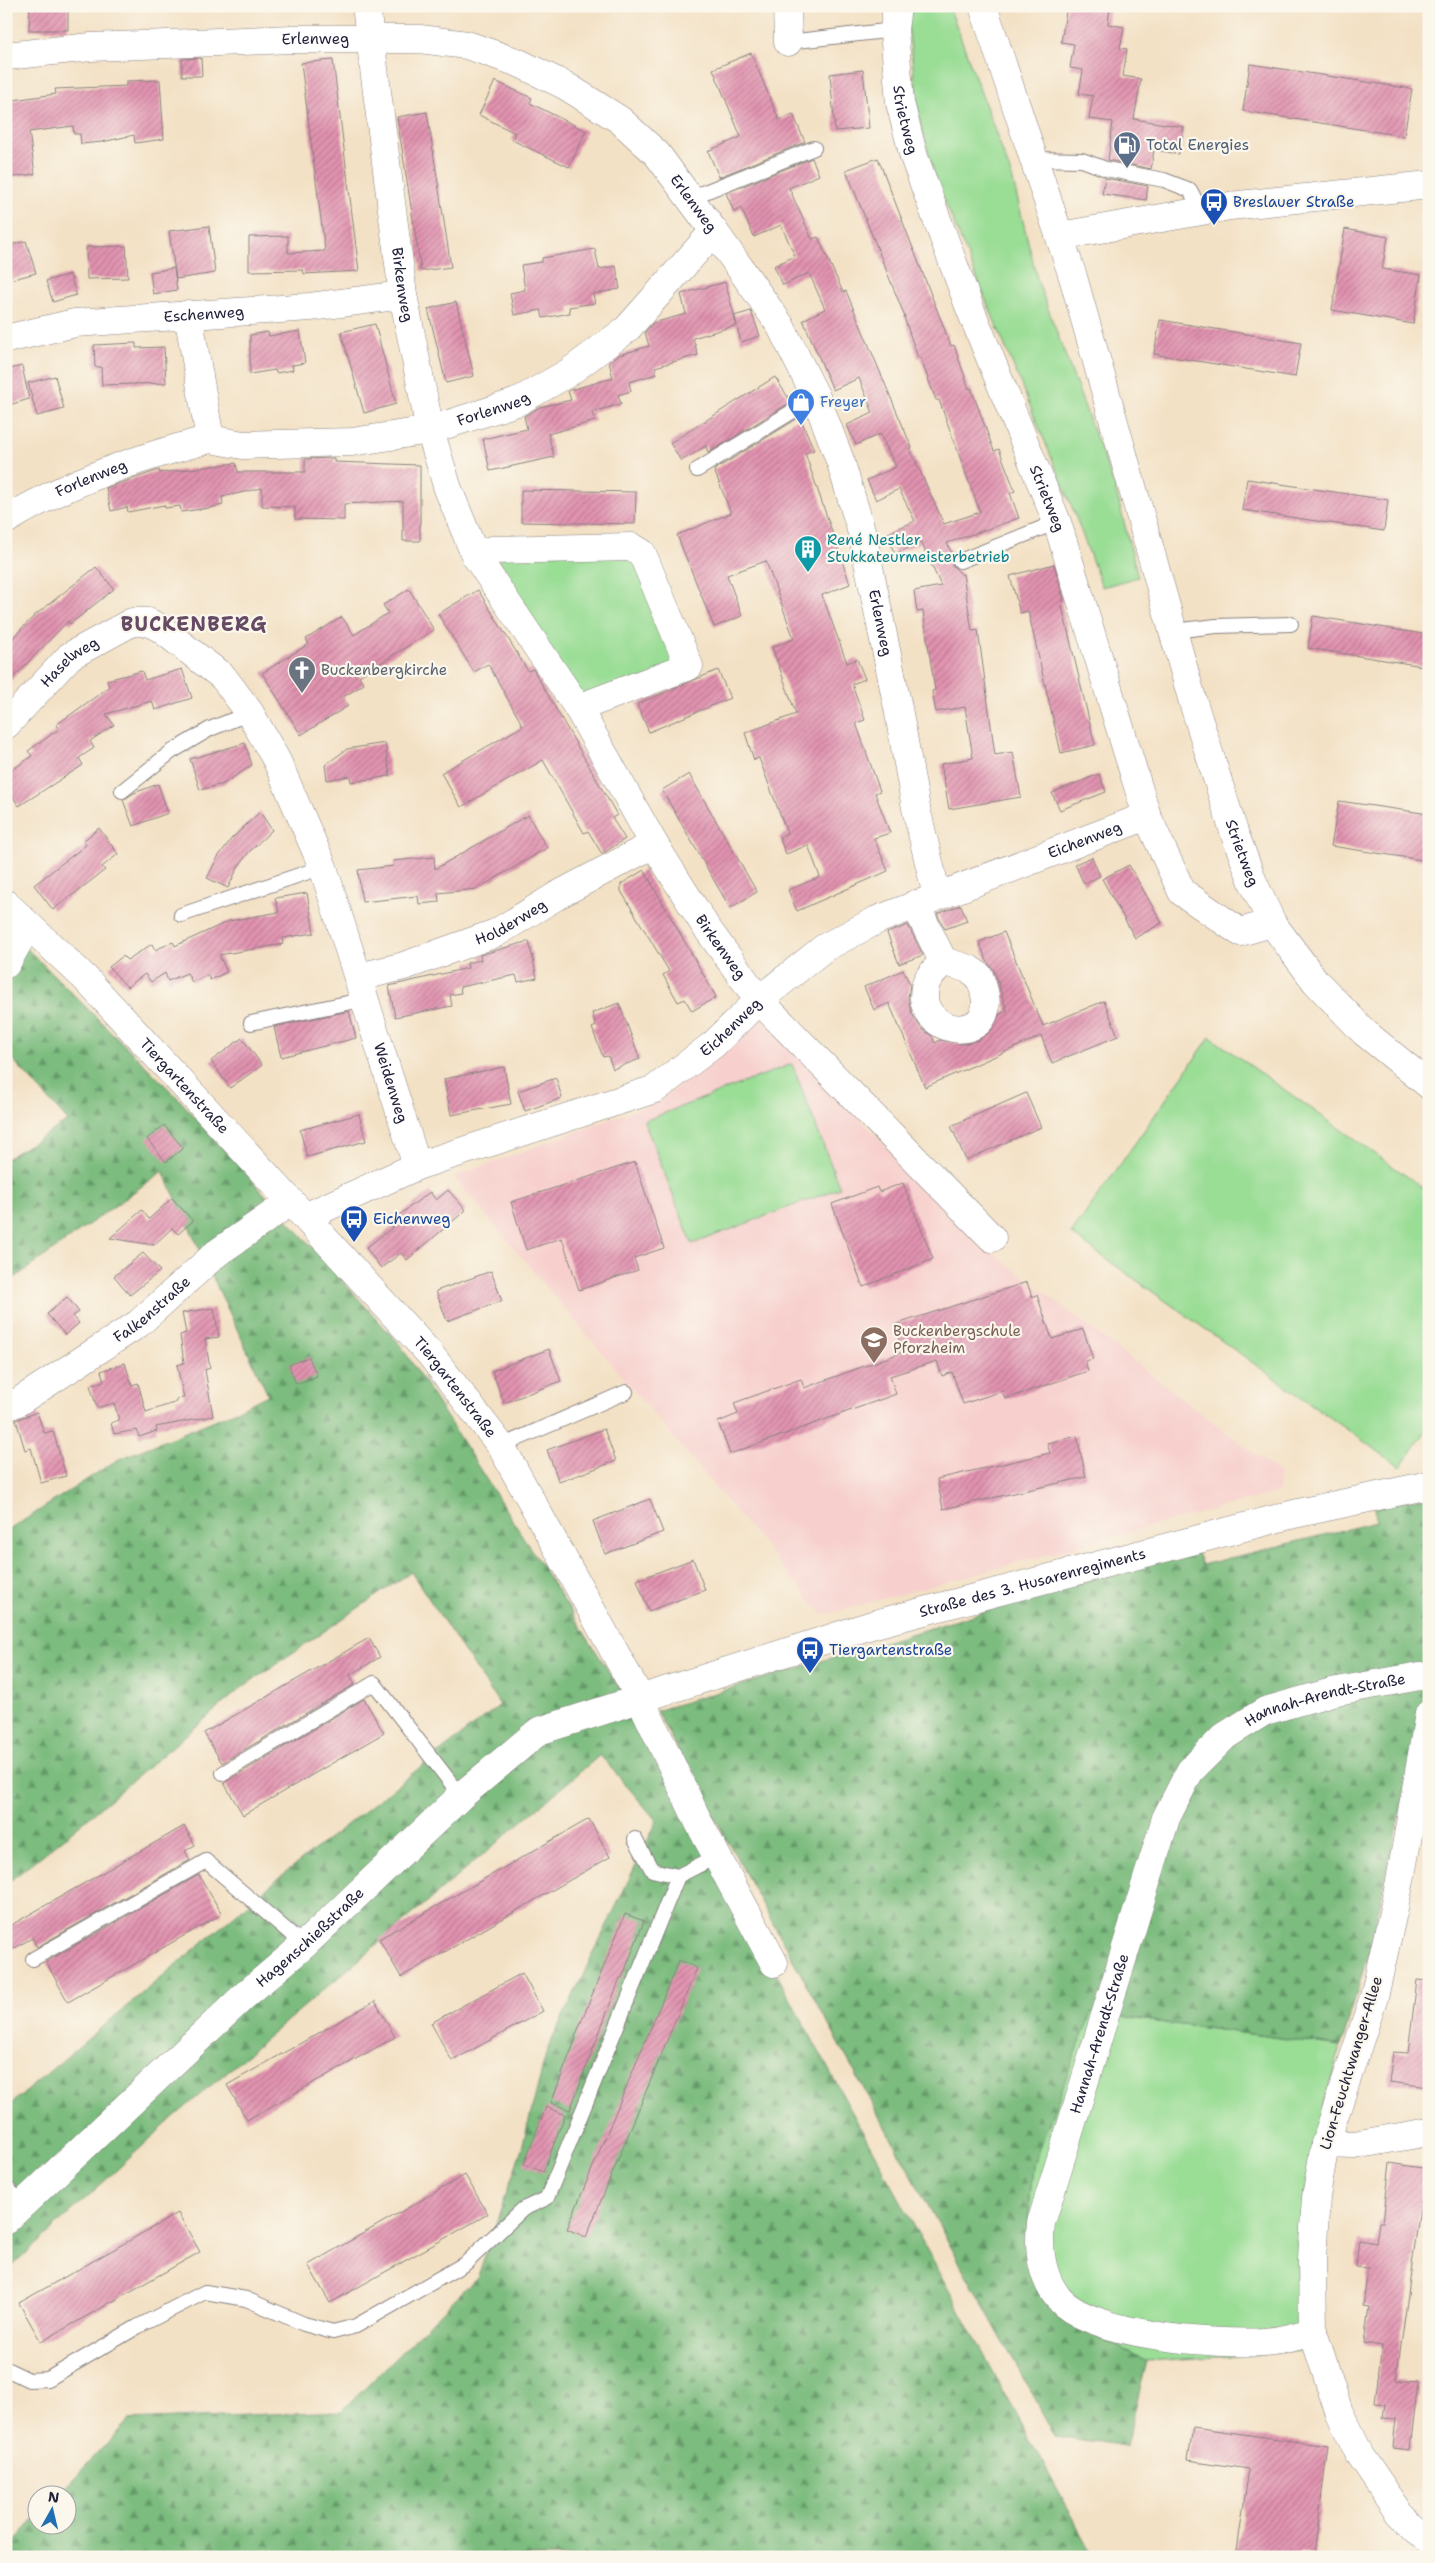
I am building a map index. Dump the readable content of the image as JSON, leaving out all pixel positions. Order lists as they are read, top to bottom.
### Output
{
  "streets": {
    "street": [
      "Erlenweg",
      "Strietweg",
      "Birkenweg",
      "Eschenweg",
      "Forlenweg",
      "Haselweg",
      "Eichenweg",
      "Holderweg",
      "Weidenweg",
      "Tiergartenstraße",
      "Falkenstraße",
      "Straße des 3. Husarenregiments",
      "Hannah-Arendt-Straße",
      "Hagenschießstraße",
      "Lion-Feuchtwanger-Allee"
    ]
  },
  "crossings": [
    ["Erlenweg", "Birkenweg"],
    ["Erlenweg", "Forlenweg"],
    ["Erlenweg", "Eichenweg"],
    ["Strietweg", "Eichenweg"],
    ["Birkenweg", "Eschenweg"],
    ["Birkenweg", "Forlenweg"],
    ["Birkenweg", "Eichenweg"],
    ["Birkenweg", "Holderweg"],
    ["Haselweg", "Weidenweg"],
    ["Eichenweg", "Weidenweg"],
    ["Eichenweg", "Tiergartenstraße"],
    ["Eichenweg", "Falkenstraße"],
    ["Holderweg", "Weidenweg"],
    ["Tiergartenstraße", "Falkenstraße"],
    ["Tiergartenstraße", "Straße des 3. Husarenregiments"],
    ["Tiergartenstraße", "Hagenschießstraße"],
    ["Straße des 3. Husarenregiments", "Hagenschießstraße"],
    ["Hannah-Arendt-Straße", "Lion-Feuchtwanger-Allee"]
  ],
  "districts": ["BUCKENBERG"],
  "places": {
    "fuel station": ["Total Energies"],
    "bus stop": ["Breslauer Straße", "Eichenweg", "Tiergartenstraße"],
    "shop": ["Freyer"],
    "building": ["René Nestler Stukkateurmeisterbetrieb"],
    "church": ["Buckenbergkirche"],
    "school or university": ["Buckenbergschule Pforzheim"]
  },
  "north": "top"
}
